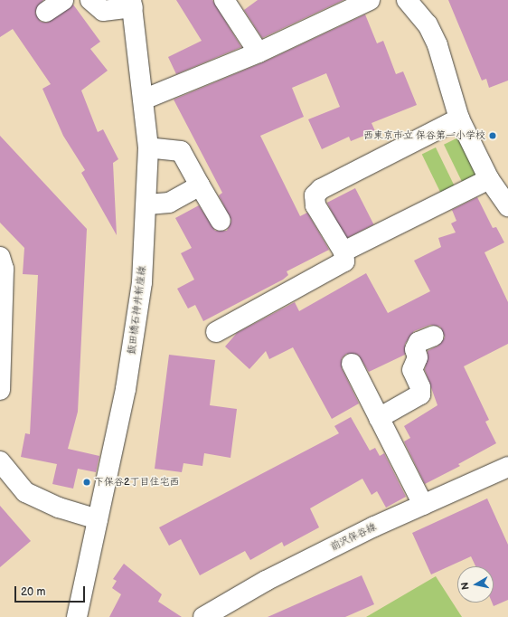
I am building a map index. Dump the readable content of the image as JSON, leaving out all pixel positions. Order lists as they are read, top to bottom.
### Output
{
  "streets": {
    "street": ["飯田橋石神井新座線", "前沢保谷線"]
  },
  "places": ["西東京市立 保谷第一小学校", "下保谷2丁目住宅西"],
  "scale_bar": "20 m",
  "north": "left"
}
